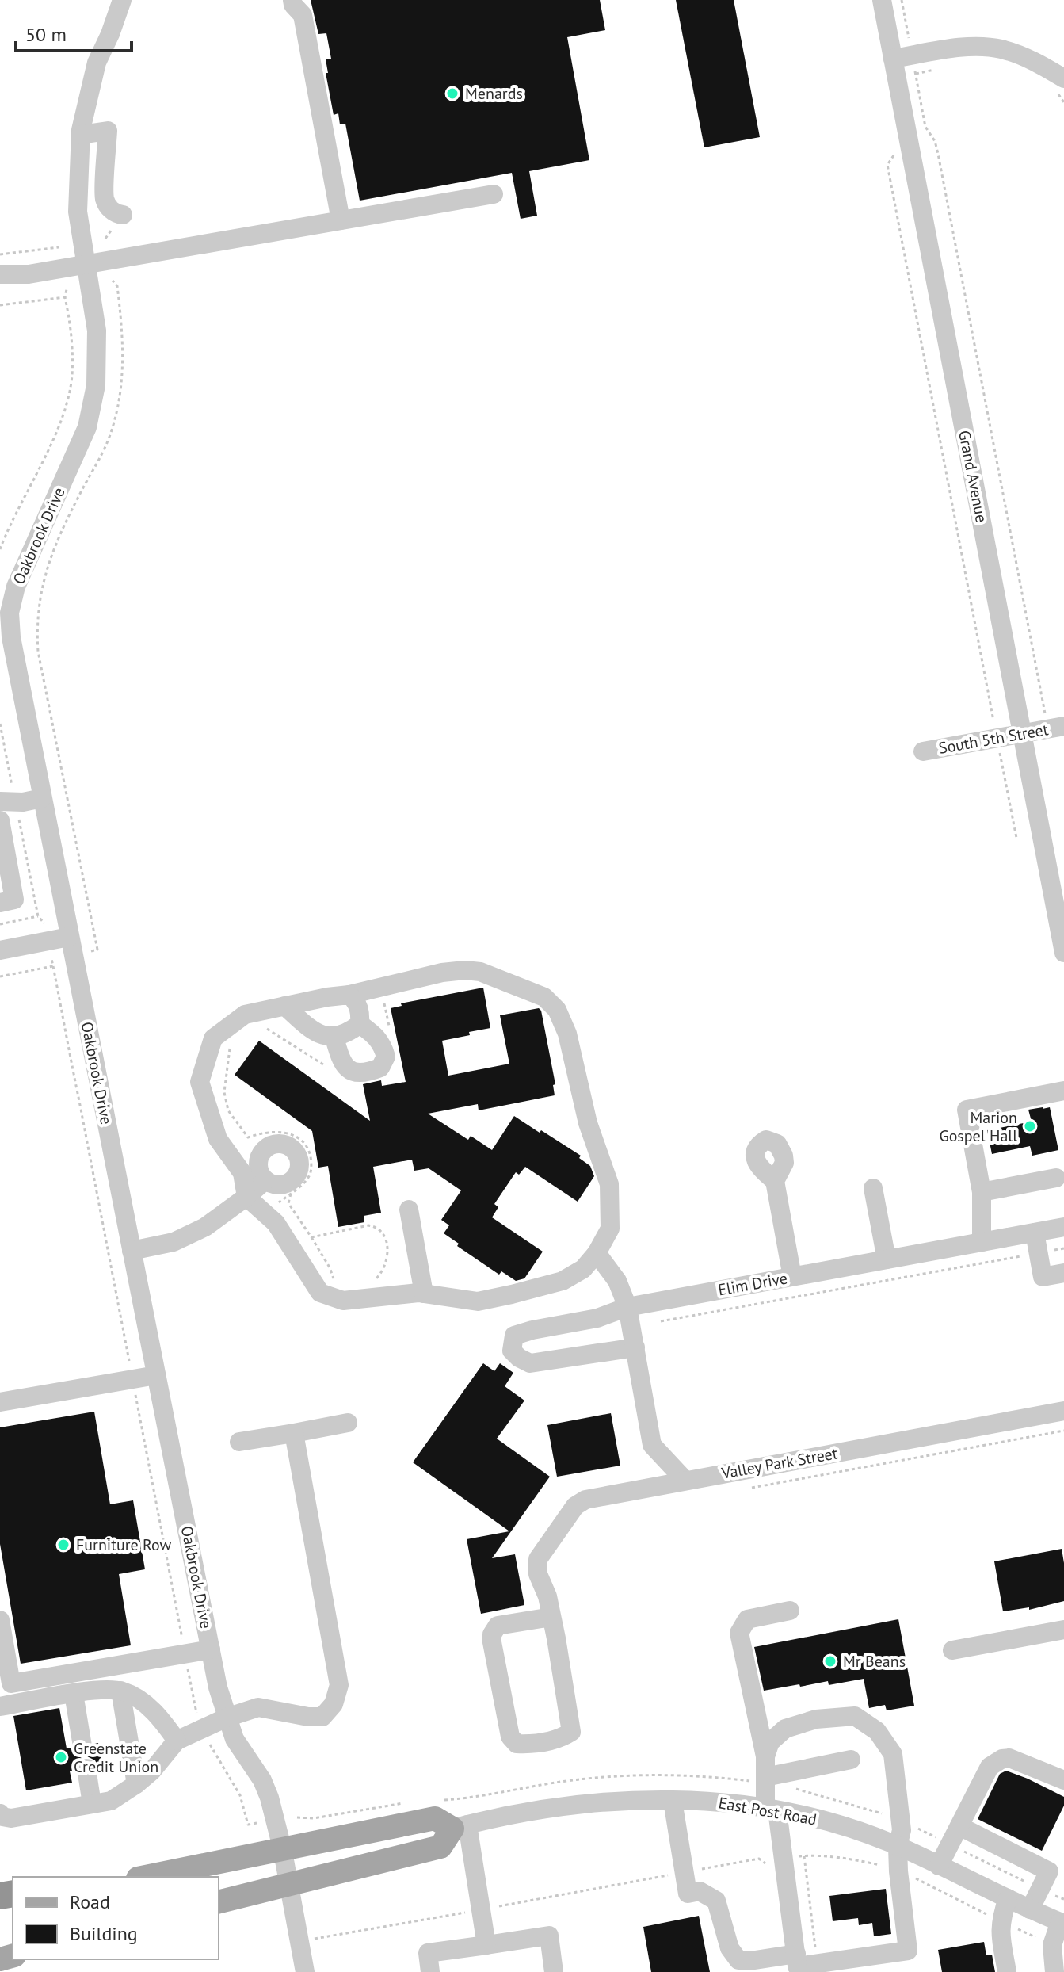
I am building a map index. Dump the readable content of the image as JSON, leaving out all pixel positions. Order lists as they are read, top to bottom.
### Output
{
  "streets": {
    "main road": ["East Post Road"],
    "street": [
      "Grand Avenue",
      "Oakbrook Drive",
      "South 5th Street",
      "Elim Drive",
      "Valley Park Street"
    ]
  },
  "crossings": [
    ["Grand Avenue", "South 5th Street"],
    ["Oakbrook Drive", "East Post Road"]
  ],
  "places": [
    "Menards",
    "Marion Gospel Hall",
    "Furniture Row",
    "Mr Beans",
    "Greenstate Credit Union"
  ],
  "legend": ["Road", "Building"],
  "scale_bar": "50 m"
}
